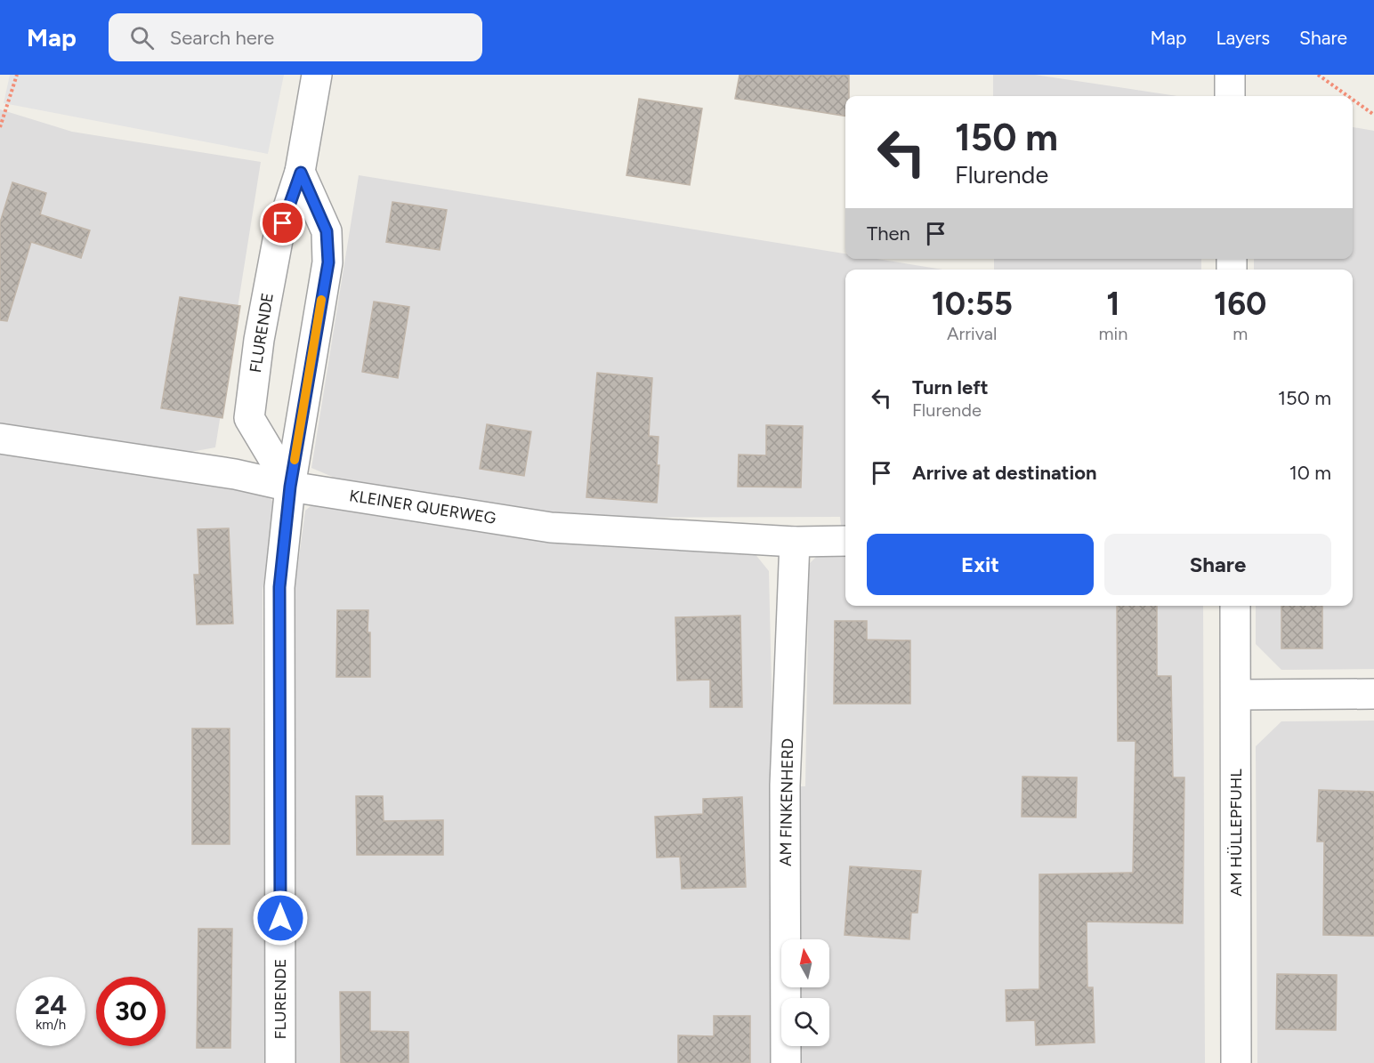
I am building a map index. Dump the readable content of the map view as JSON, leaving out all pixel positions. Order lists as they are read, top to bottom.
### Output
{
  "streets": {
    "street": [
      "FLURENDE",
      "KLEINER QUERWEG",
      "AM FINKENHERD",
      "AM HÜLLEPFUHL"
    ]
  },
  "crossings": [
    ["FLURENDE", "KLEINER QUERWEG"],
    ["KLEINER QUERWEG", "AM FINKENHERD"]
  ],
  "north": "top",
  "page": {
    "header": "Map",
    "search": "Search here",
    "nav": ["Map", "Layers", "Share"],
    "turn": ["150 m", "Flurende"],
    "then": "Then",
    "eta": [
      "10:55",
      "Arrival",
      "1",
      "min",
      "160",
      "m"
    ],
    "list": [
      {
        "name": "Turn left",
        "note": "Flurende",
        "value": "150 m"
      },
      {
        "name": "Arrive at destination",
        "value": "10 m"
      }
    ],
    "buttons": ["Exit", "Share"],
    "speed": "24 km/h",
    "limit": "30"
  }
}
